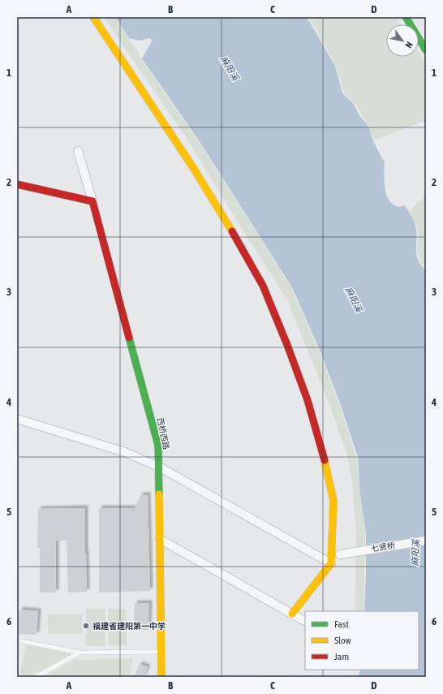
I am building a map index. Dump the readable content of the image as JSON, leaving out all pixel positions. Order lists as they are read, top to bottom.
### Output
{
  "streets": {
    "street": ["西桥西路", "七贤桥"]
  },
  "water": ["麻阳溪"],
  "places": ["福建省建阳第一中学"],
  "legend": ["Fast", "Slow", "Jam"],
  "north": "bottom right",
  "grid": {
    "columns": [
      "A",
      "B",
      "C",
      "D"
    ],
    "rows": [
      "1",
      "2",
      "3",
      "4",
      "5",
      "6"
    ]
  }
}
